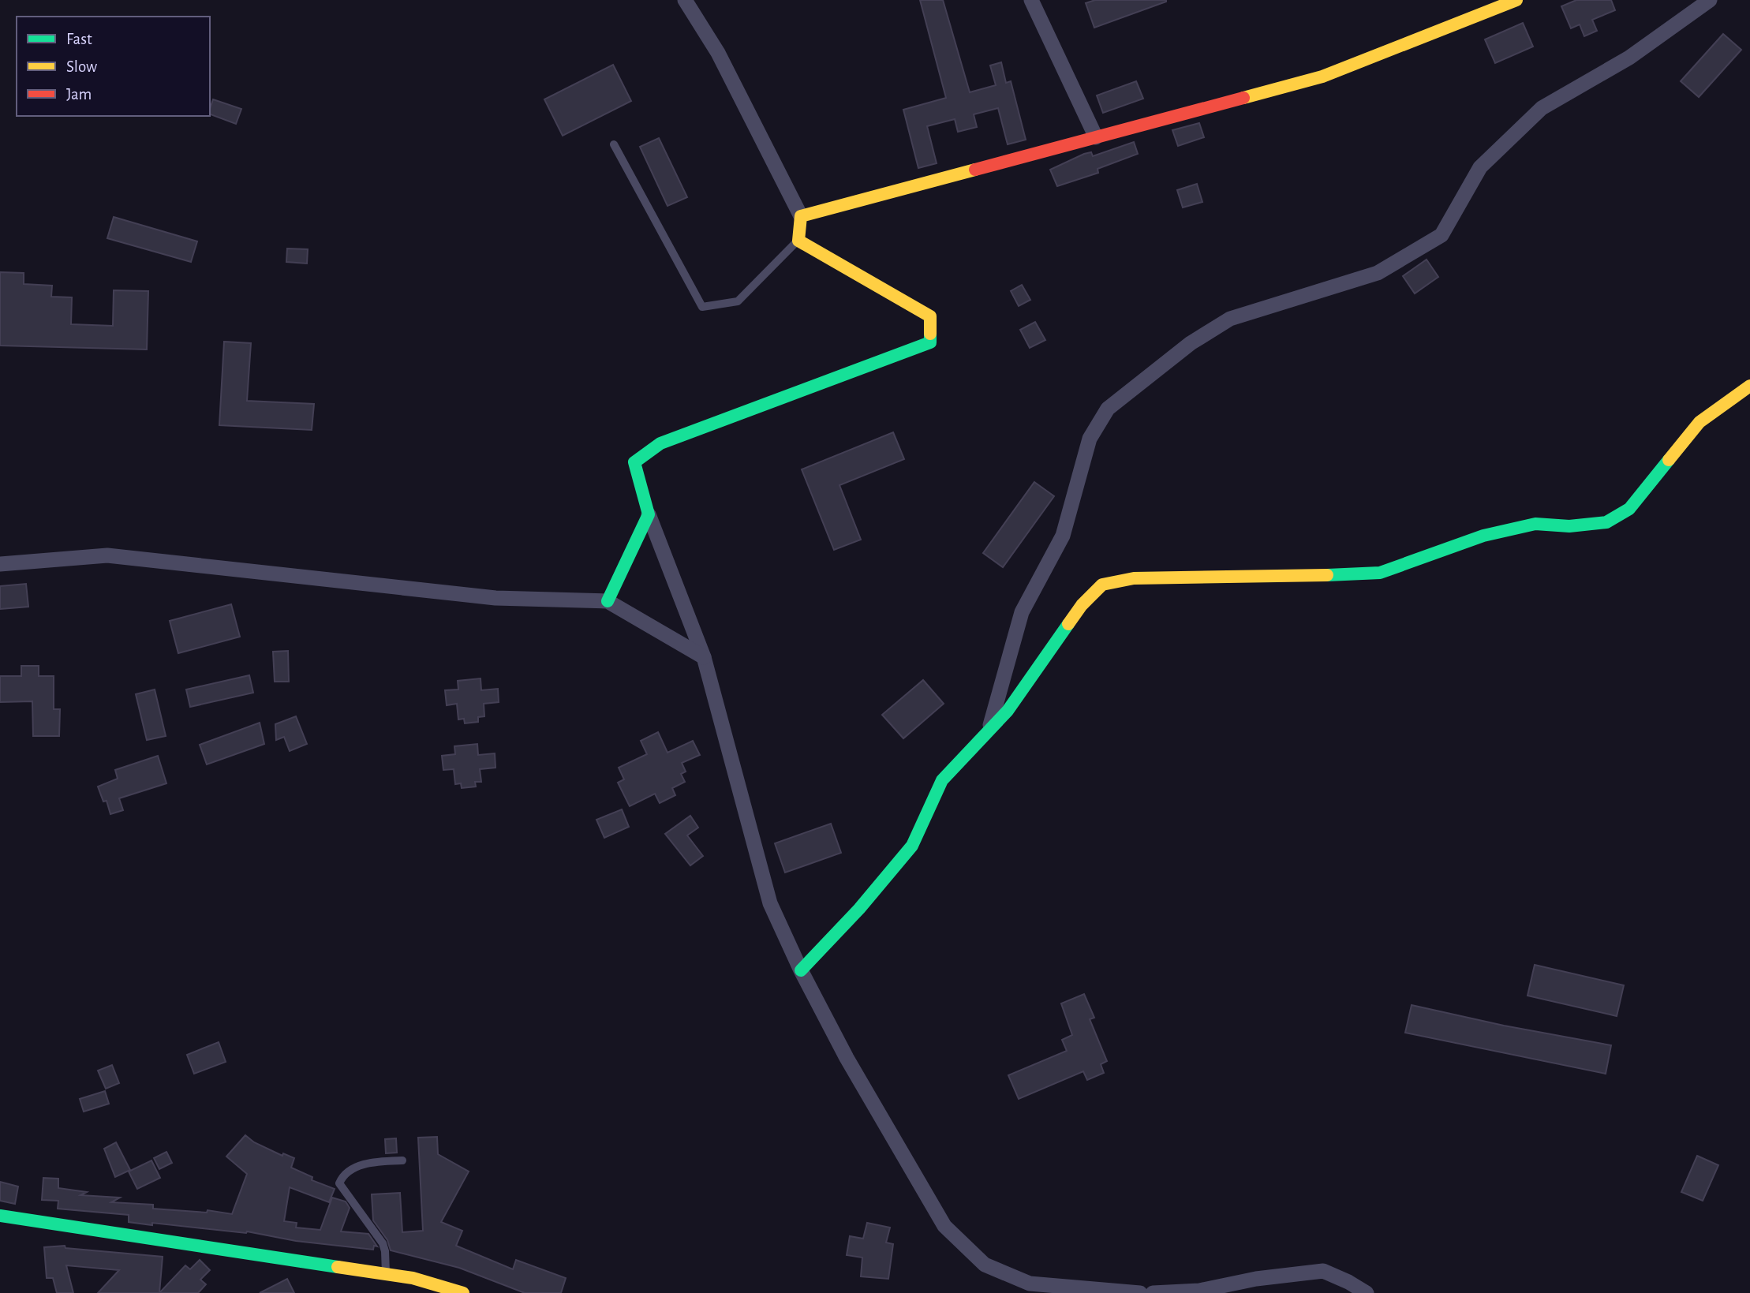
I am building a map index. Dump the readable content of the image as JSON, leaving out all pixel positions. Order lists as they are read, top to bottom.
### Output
{
  "legend": ["Fast", "Slow", "Jam"]
}
